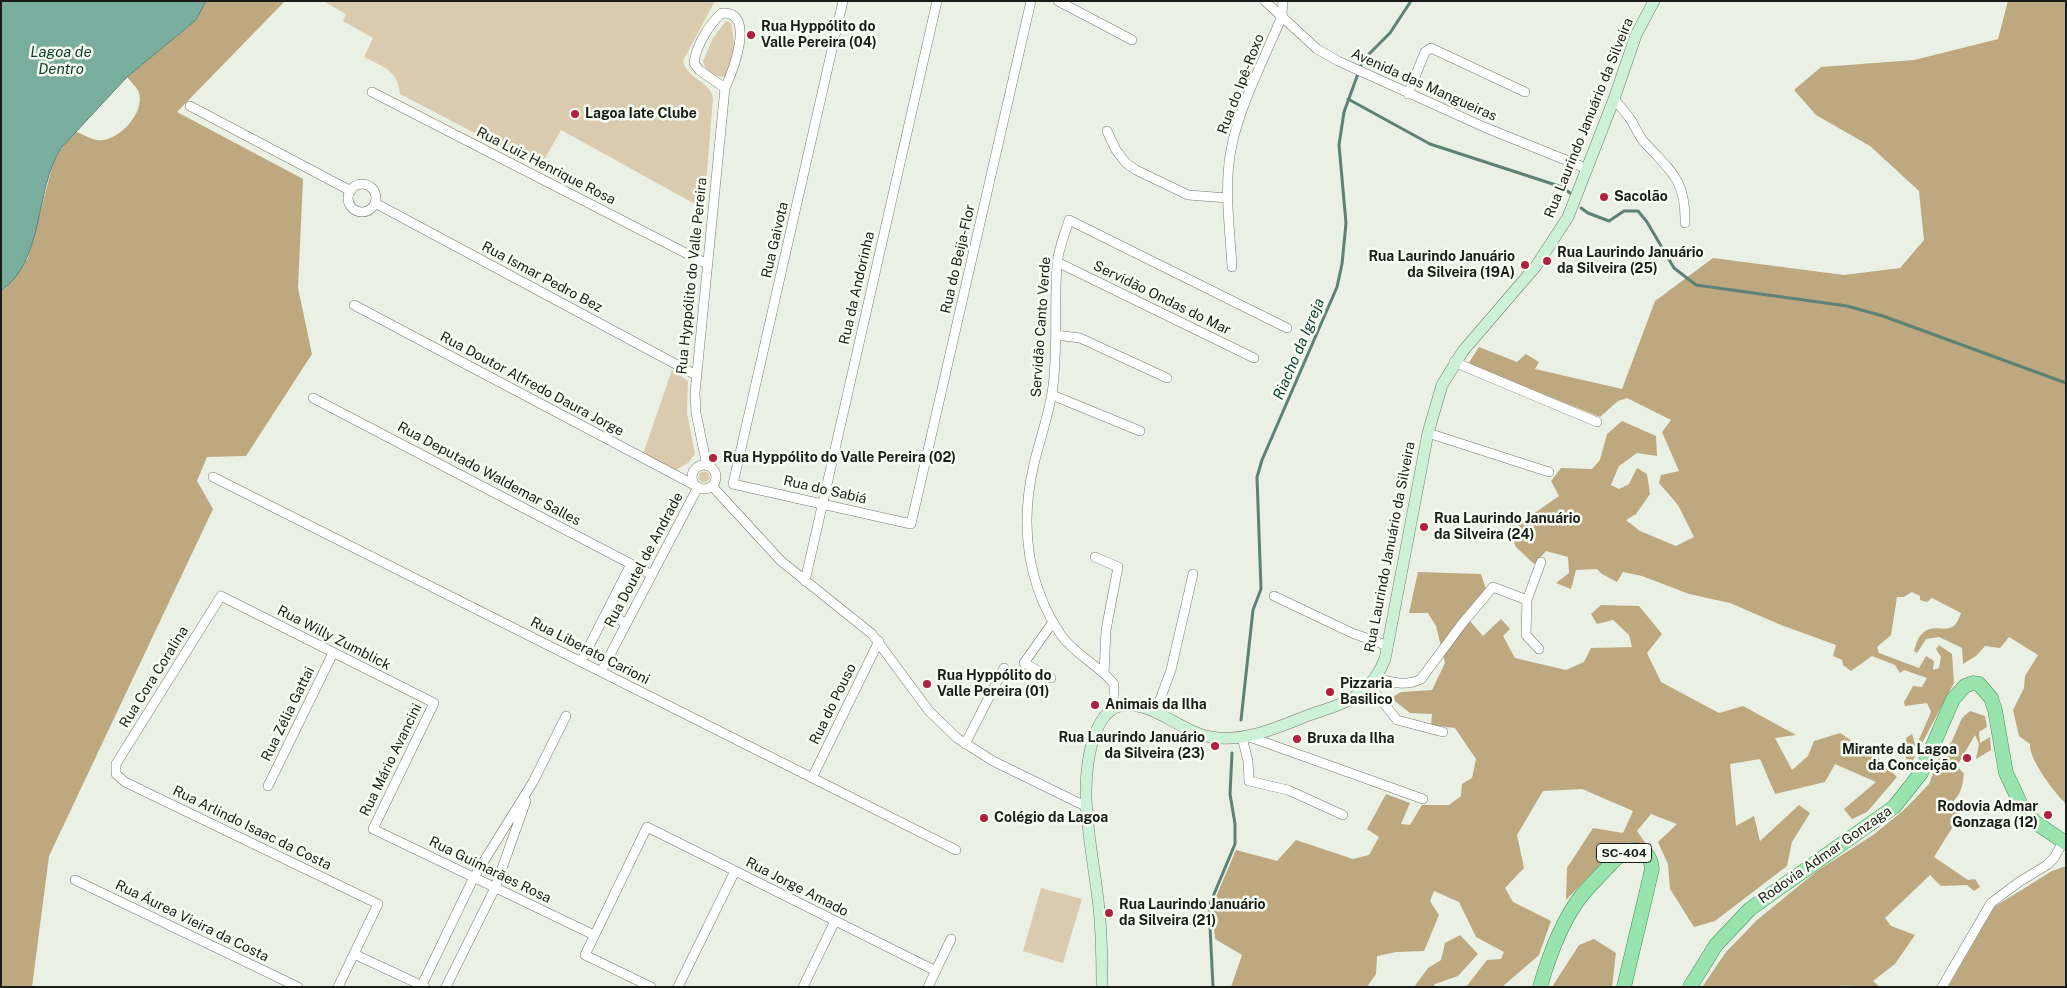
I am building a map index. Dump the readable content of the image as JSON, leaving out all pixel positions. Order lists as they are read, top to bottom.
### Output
{
  "streets": {
    "main road": ["Rua Laurindo Januário da Silveira", "SC-404", "Rodovia Admar Gonzaga"],
    "street": [
      "Rua do Ipê-Roxo",
      "Avenida das Mangueiras",
      "Rua Luiz Henrique Rosa",
      "Rua Gaivota",
      "Rua do Beija-Flor",
      "Rua Hyppólito do Valle Pereira",
      "Rua Ismar Pedro Bez",
      "Rua da Andorinha",
      "Servidão Ondas do Mar",
      "Servidão Canto Verde",
      "Rua Doutor Alfredo Daura Jorge",
      "Rua Deputado Waldemar Salles",
      "Rua do Sabiá",
      "Rua Doutel de Andrade",
      "Rua Willy Zumblick",
      "Rua Liberato Carioni",
      "Rua Cora Coralina",
      "Rua do Pouso",
      "Rua Zélia Gattai",
      "Rua Mário Avancini",
      "Rua Arlindo Isaac da Costa",
      "Rua Guimarães Rosa",
      "Rua Jorge Amado",
      "Rua Áurea Vieira da Costa"
    ]
  },
  "crossings": [
    ["Rua do Ipê-Roxo", "Avenida das Mangueiras"],
    ["Avenida das Mangueiras", "Rua Laurindo Januário da Silveira"],
    ["Rua Luiz Henrique Rosa", "Rua Hyppólito do Valle Pereira"],
    ["Rua Gaivota", "Rua do Sabiá"],
    ["Rua do Beija-Flor", "Rua do Sabiá"],
    ["Rua Hyppólito do Valle Pereira", "Rua Ismar Pedro Bez"],
    ["Rua Hyppólito do Valle Pereira", "Rua Doutor Alfredo Daura Jorge"],
    ["Rua Hyppólito do Valle Pereira", "Rua Doutel de Andrade"],
    ["Rua da Andorinha", "Rua do Sabiá"],
    ["Servidão Ondas do Mar", "Servidão Canto Verde"],
    ["Rua Doutor Alfredo Daura Jorge", "Rua Doutel de Andrade"],
    ["Rua Deputado Waldemar Salles", "Rua Doutel de Andrade"],
    ["Rua Doutel de Andrade", "Rua Liberato Carioni"],
    ["Rua Willy Zumblick", "Rua Cora Coralina"],
    ["Rua Willy Zumblick", "Rua Zélia Gattai"],
    ["Rua Willy Zumblick", "Rua Mário Avancini"],
    ["Rua Liberato Carioni", "Rua do Pouso"],
    ["Rua Cora Coralina", "Rua Arlindo Isaac da Costa"],
    ["Rua Mário Avancini", "Rua Guimarães Rosa"],
    ["Rua Guimarães Rosa", "Rua Jorge Amado"]
  ],
  "water": ["Lagoa de Dentro", "Riacho da Igreja"],
  "places": [
    "Rua Hyppólito do Valle Pereira (04)",
    "Lagoa Iate Clube",
    "Sacolão",
    "Rua Laurindo Januário da Silveira (25)",
    "Rua Laurindo Januário da Silveira (19A)",
    "Rua Hyppólito do Valle Pereira (02)",
    "Rua Laurindo Januário da Silveira (24)",
    "Rua Hyppólito do Valle Pereira (01)",
    "Pizzaria Basilico",
    "Animais da Ilha",
    "Bruxa da Ilha",
    "Rua Laurindo Januário da Silveira (23)",
    "Mirante da Lagoa da Conceição",
    "Rodovia Admar Gonzaga (12)",
    "Colégio da Lagoa",
    "Rua Laurindo Januário da Silveira (21)"
  ]
}
